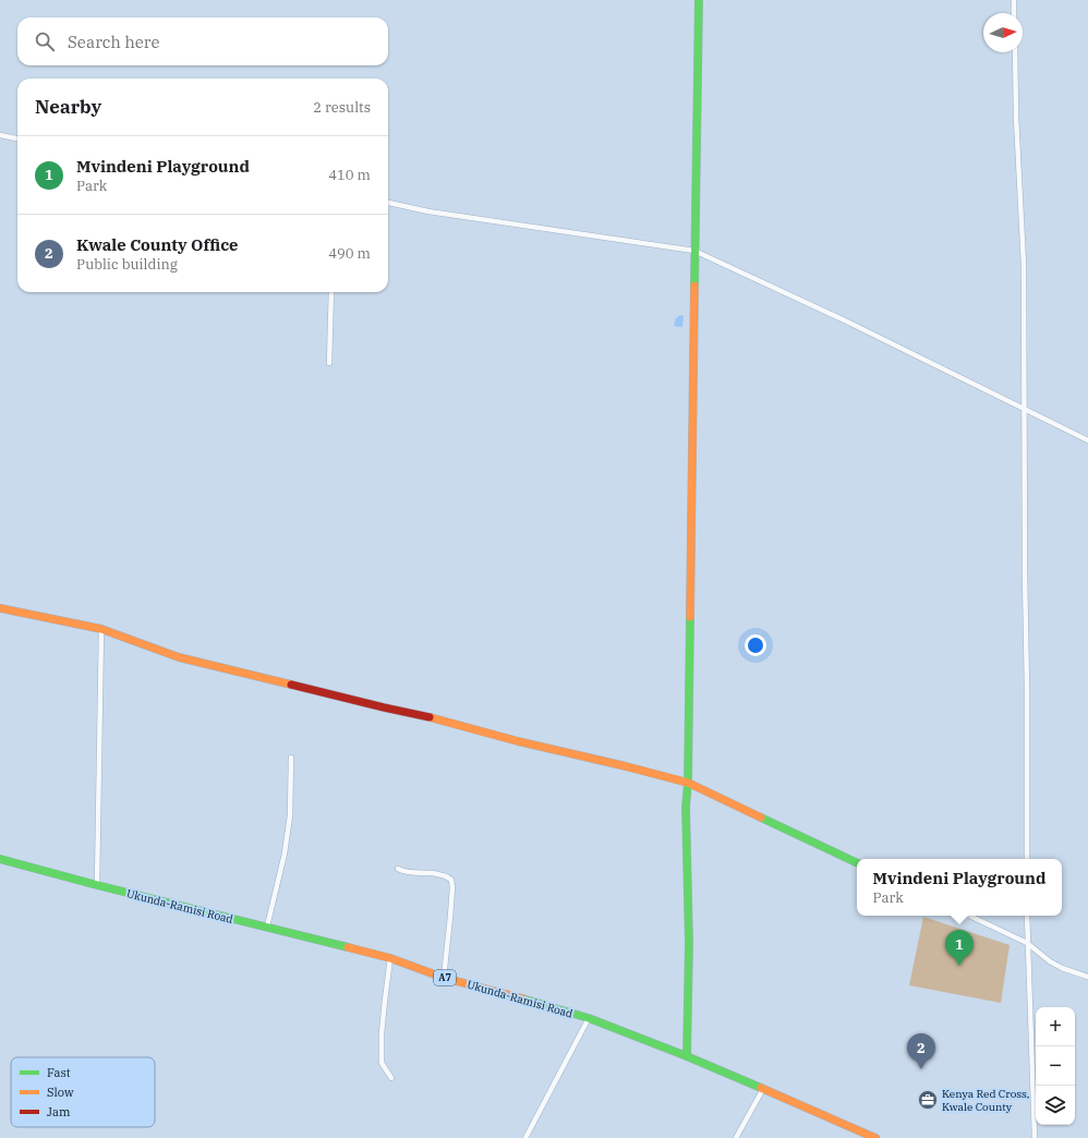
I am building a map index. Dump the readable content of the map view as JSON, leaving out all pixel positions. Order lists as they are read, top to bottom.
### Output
{
  "streets": {
    "main road": ["Ukunda-Ramisi Road", "A7"]
  },
  "places": {
    "office": ["Kenya Red Cross, Kwale County"]
  },
  "legend": ["Fast", "Slow", "Jam"],
  "north": "right",
  "page": {
    "search": "Search here",
    "heading": ["Nearby", "2 results"],
    "list": [
      {
        "mark": "1",
        "name": "Mvindeni Playground",
        "note": "Park",
        "value": "410 m"
      },
      {
        "mark": "2",
        "name": "Kwale County Office",
        "note": "Public building",
        "value": "490 m"
      }
    ],
    "popup": ["Mvindeni Playground", "Park"],
    "pins": ["1", "2"],
    "map_buttons": ["+", "−"]
  }
}
